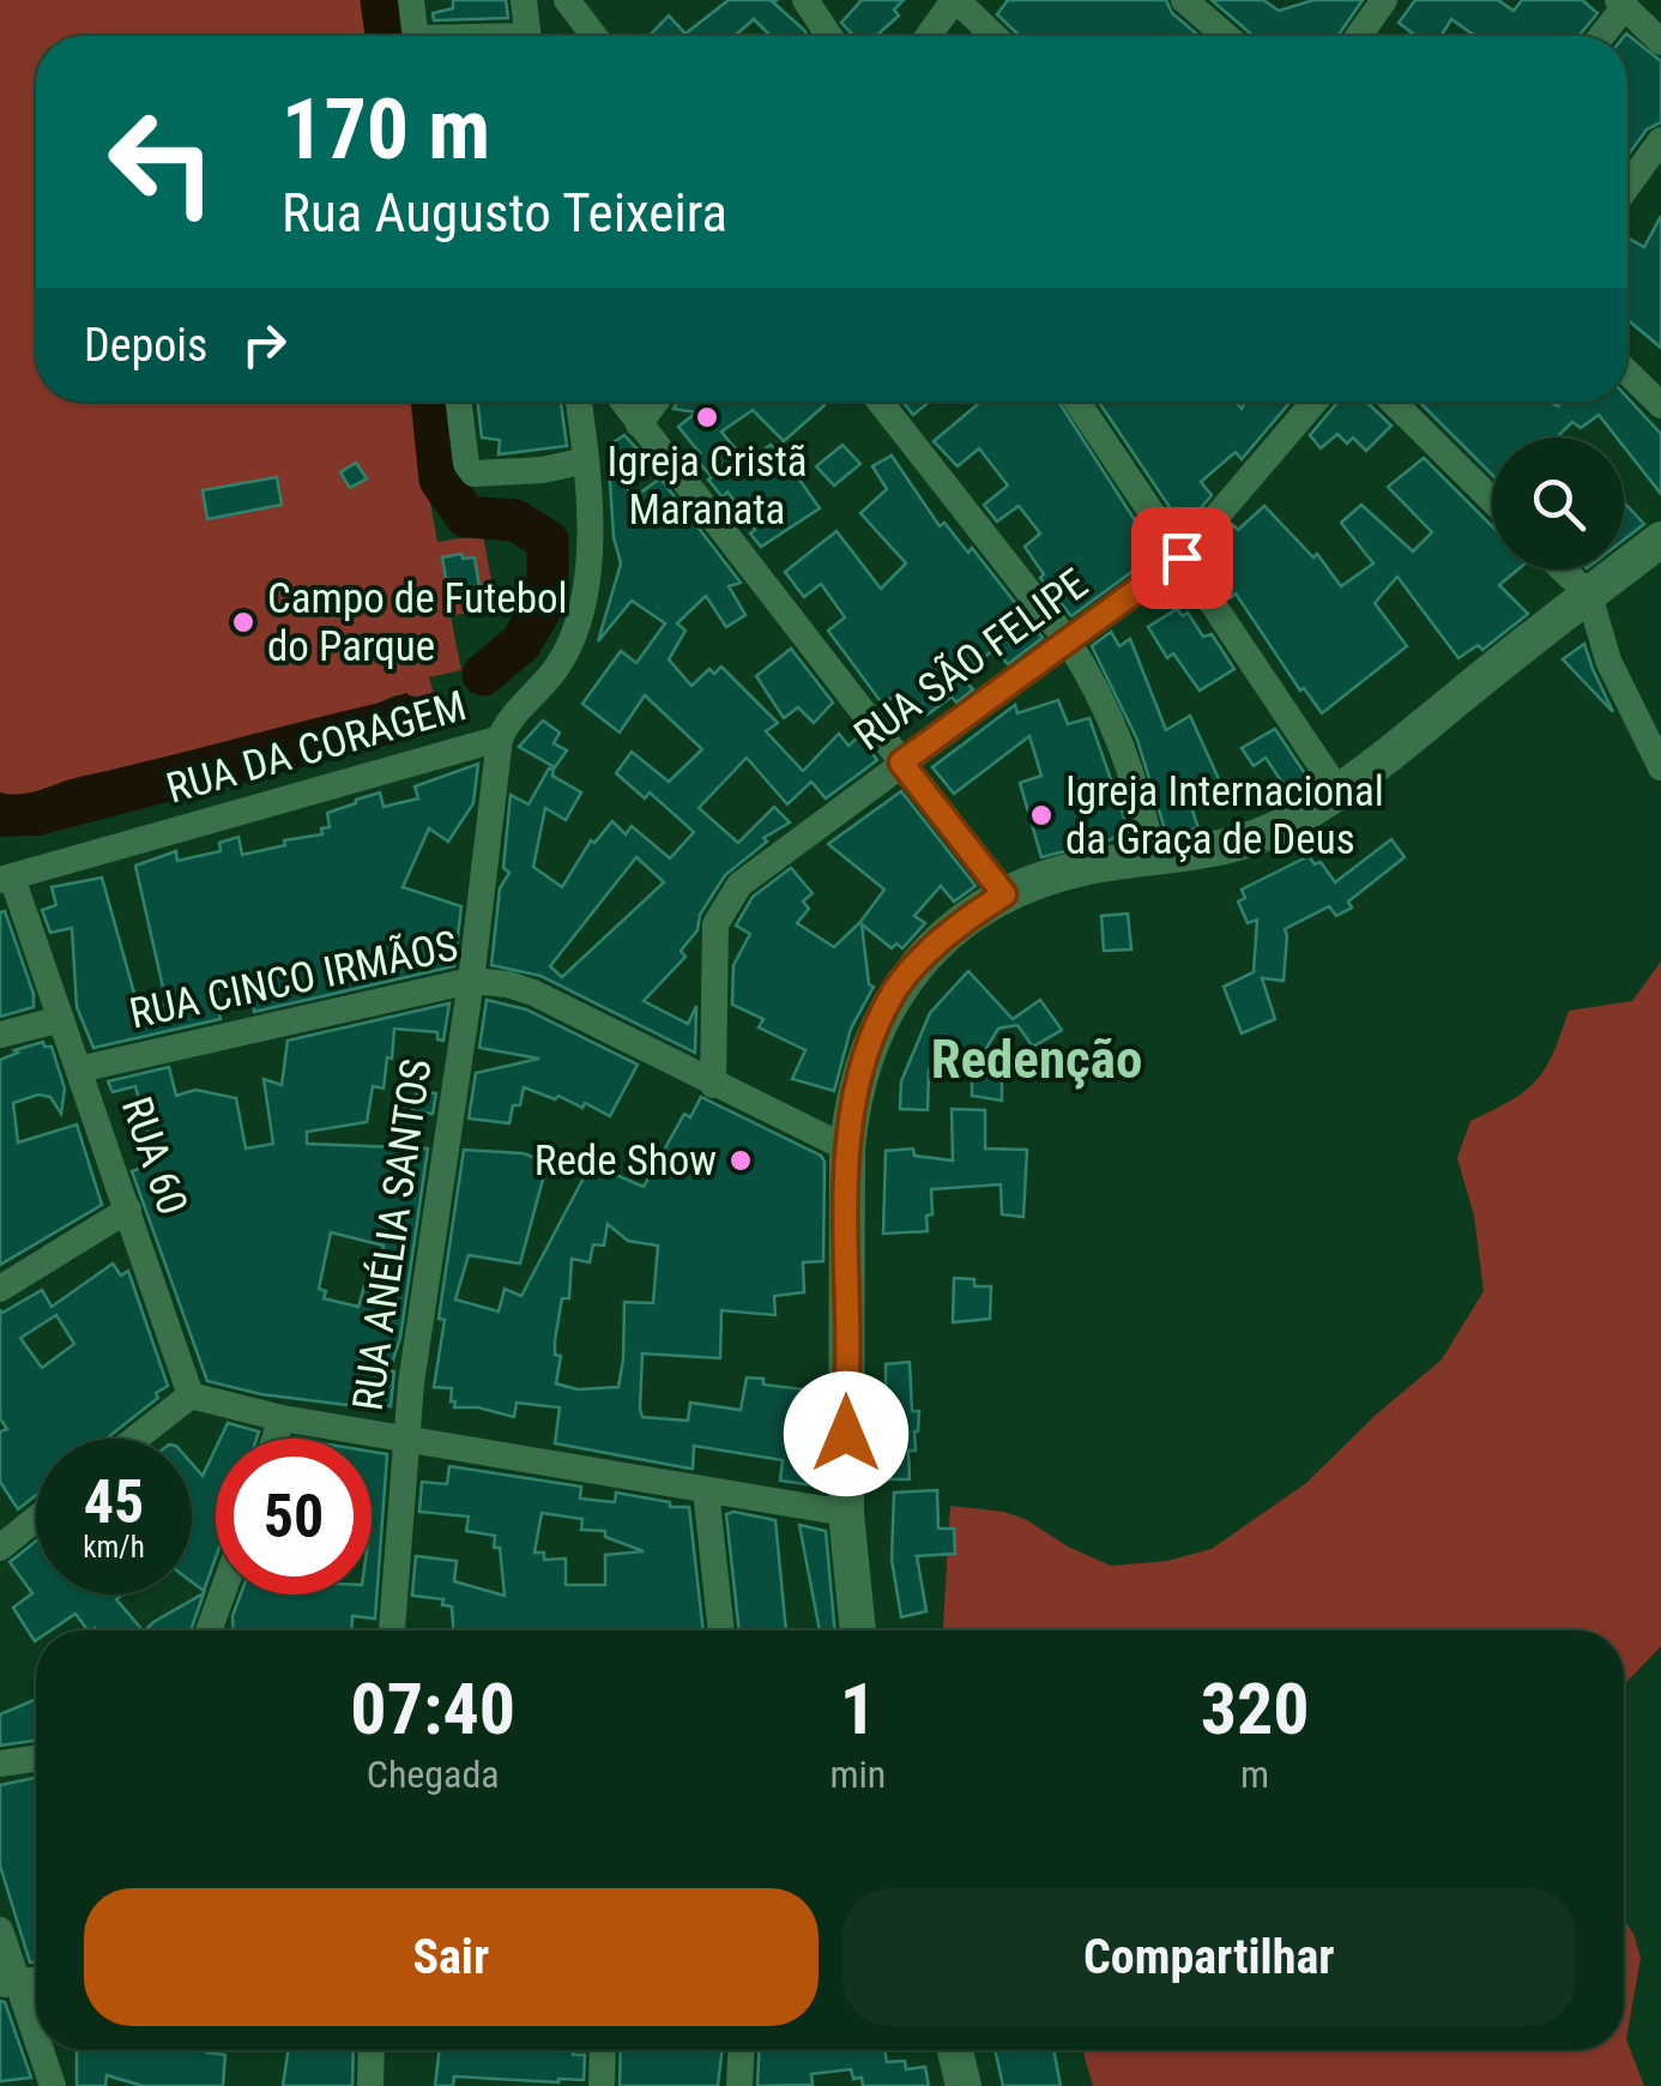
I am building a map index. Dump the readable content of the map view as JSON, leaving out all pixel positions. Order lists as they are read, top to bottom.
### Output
{
  "streets": {
    "street": [
      "RUA SÃO FELIPE",
      "RUA DA CORAGEM",
      "RUA CINCO IRMÃOS",
      "RUA 60",
      "RUA ANÉLIA SANTOS"
    ]
  },
  "crossings": [
    ["RUA SÃO FELIPE", "RUA CINCO IRMÃOS"],
    ["RUA DA CORAGEM", "RUA 60"],
    ["RUA DA CORAGEM", "RUA ANÉLIA SANTOS"],
    ["RUA CINCO IRMÃOS", "RUA 60"],
    ["RUA CINCO IRMÃOS", "RUA ANÉLIA SANTOS"]
  ],
  "districts": ["Redenção"],
  "places": [
    "Igreja Cristã Maranata",
    "Campo de Futebol do Parque",
    "Igreja Internacional da Graça de Deus",
    "Rede Show"
  ],
  "page": {
    "turn": ["170 m", "Rua Augusto Teixeira"],
    "then": "Depois",
    "speed": "45 km/h",
    "limit": "50",
    "eta": [
      "07:40",
      "Chegada",
      "1",
      "min",
      "320",
      "m"
    ],
    "buttons": ["Sair", "Compartilhar"]
  }
}
